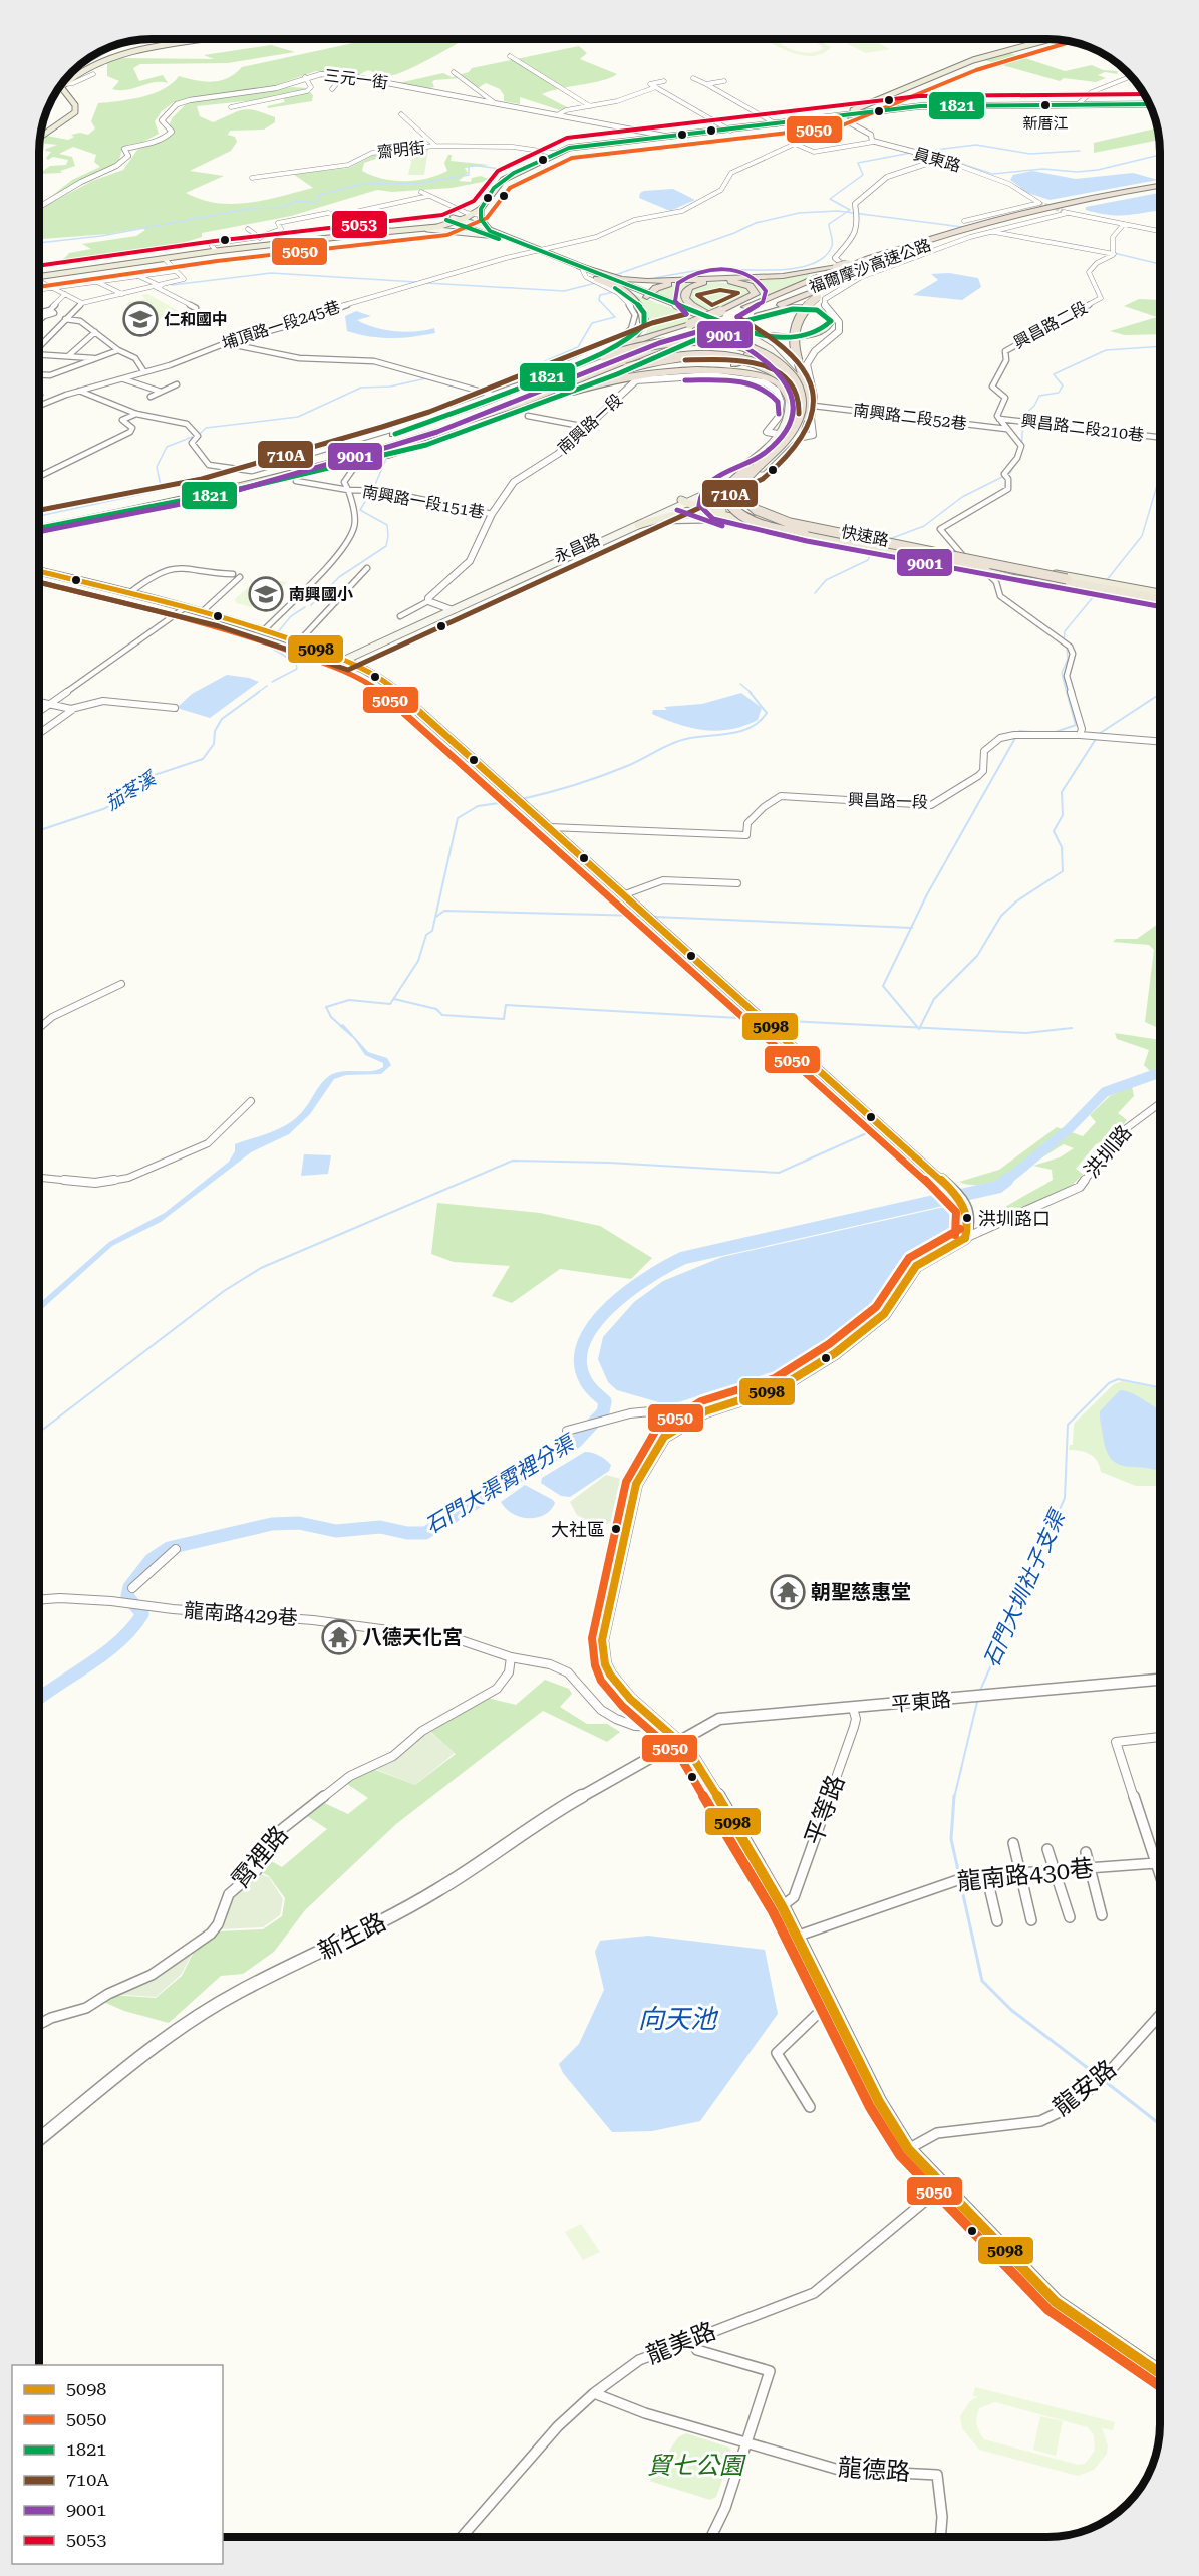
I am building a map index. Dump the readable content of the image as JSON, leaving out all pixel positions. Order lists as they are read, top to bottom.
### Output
{
  "streets": {
    "highway": ["福爾摩沙高速公路"],
    "main road": ["快速路", "永昌路"],
    "street": [
      "三元一街",
      "齋明街",
      "員東路",
      "埔頂路一段245巷",
      "興昌路二段",
      "南興路二段52巷",
      "南興路一段",
      "興昌路二段210巷",
      "南興路一段151巷",
      "興昌路一段",
      "洪圳路",
      "龍南路429巷",
      "平東路",
      "平等路",
      "霄裡路",
      "龍南路430巷",
      "新生路",
      "龍安路",
      "龍美路",
      "龍德路"
    ]
  },
  "crossings": [
    ["員東路", "埔頂路一段245巷"],
    ["興昌路二段", "興昌路二段210巷"],
    ["南興路一段", "南興路一段151巷"],
    ["南興路一段", "永昌路"],
    ["快速路", "永昌路"],
    ["龍南路429巷", "霄裡路"],
    ["平東路", "平等路"],
    ["平東路", "新生路"]
  ],
  "water": [
    "茄苳溪",
    "石門大渠霄裡分渠",
    "石門大圳社子支渠",
    "向天池"
  ],
  "parks": ["貿七公園"],
  "places": {
    "other": ["新厝江", "洪圳路口", "大社區"],
    "school or university": ["仁和國中", "南興國小"],
    "temple": ["朝聖慈惠堂", "八德天化宮"]
  },
  "lines": [
    "transit line 5050",
    "transit line 5053",
    "transit line 1821",
    "transit line 9001",
    "transit line 710A",
    "transit line 5098"
  ],
  "legend": [
    "5098",
    "5050",
    "1821",
    "710A",
    "9001",
    "5053"
  ]
}
